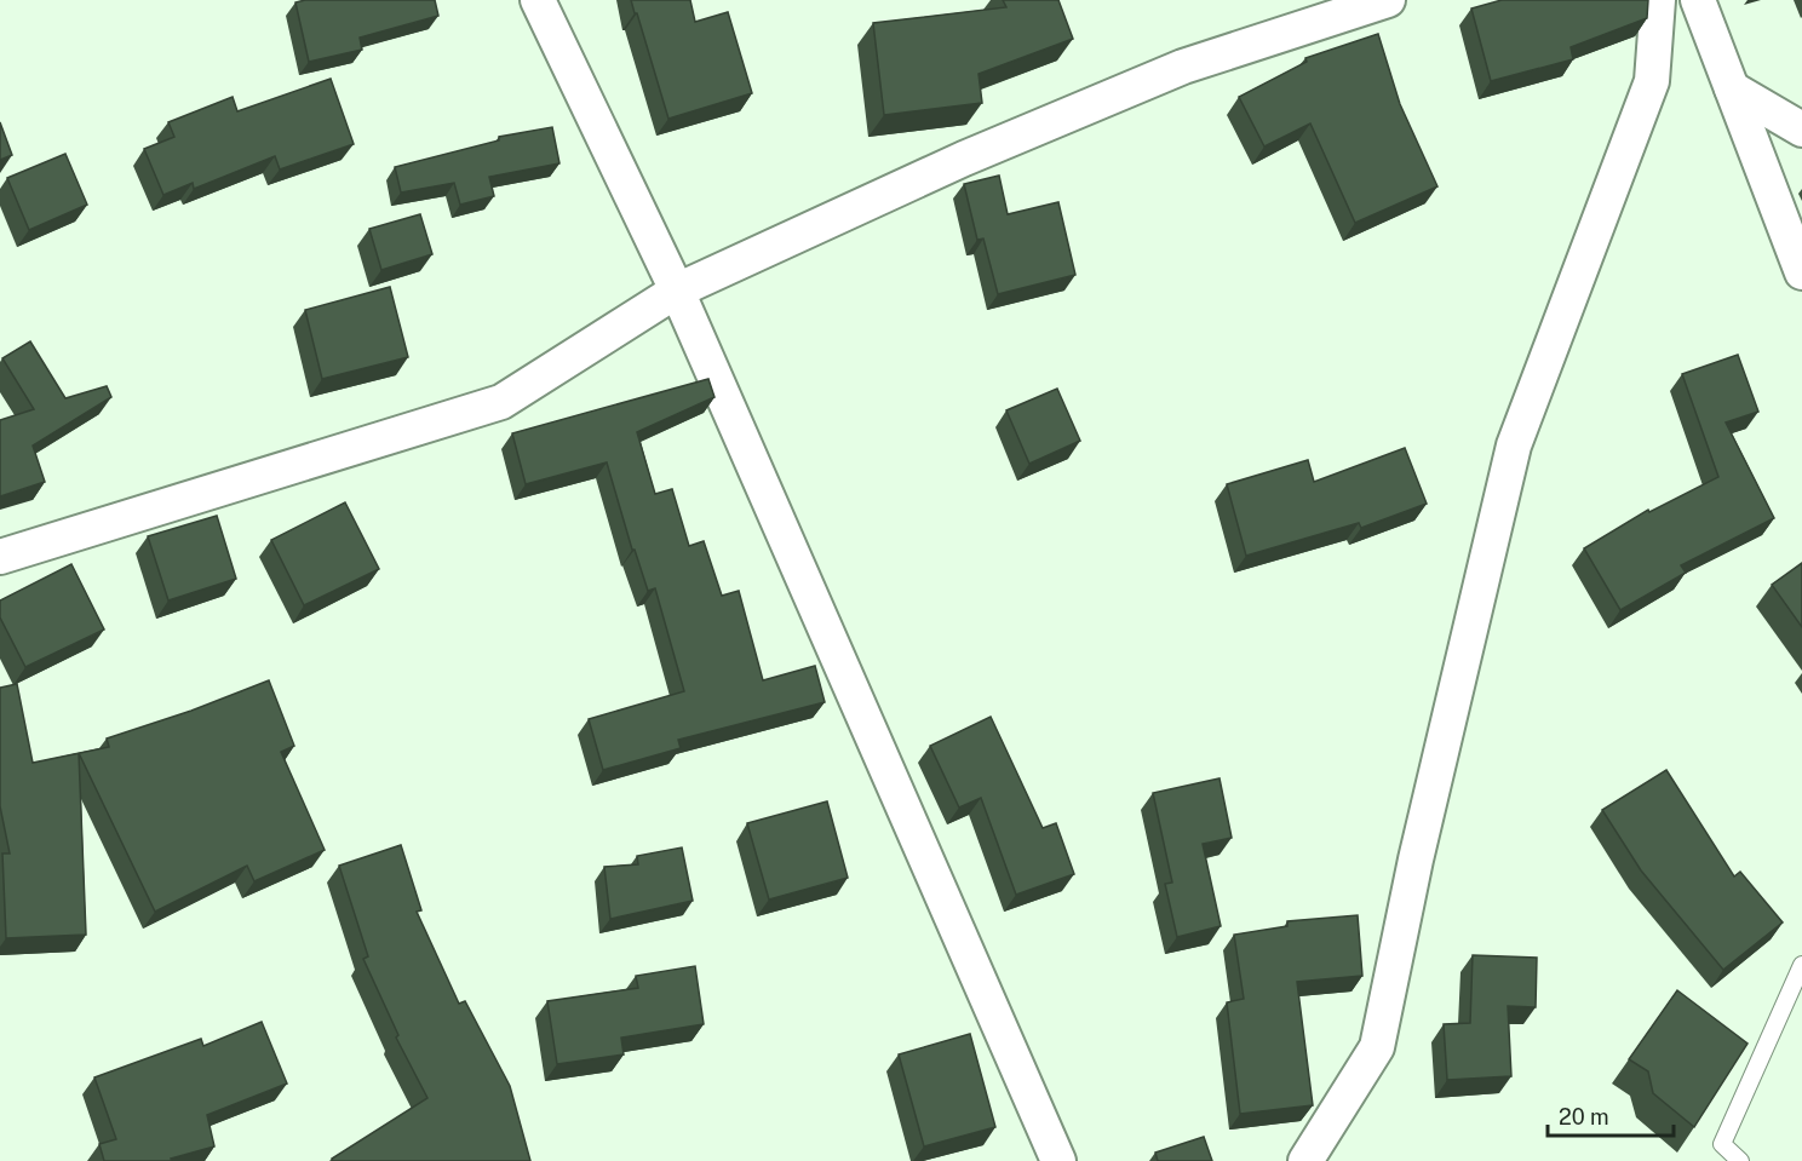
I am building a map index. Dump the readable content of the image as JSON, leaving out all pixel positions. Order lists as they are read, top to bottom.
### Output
{
  "scale_bar": "20 m"
}
